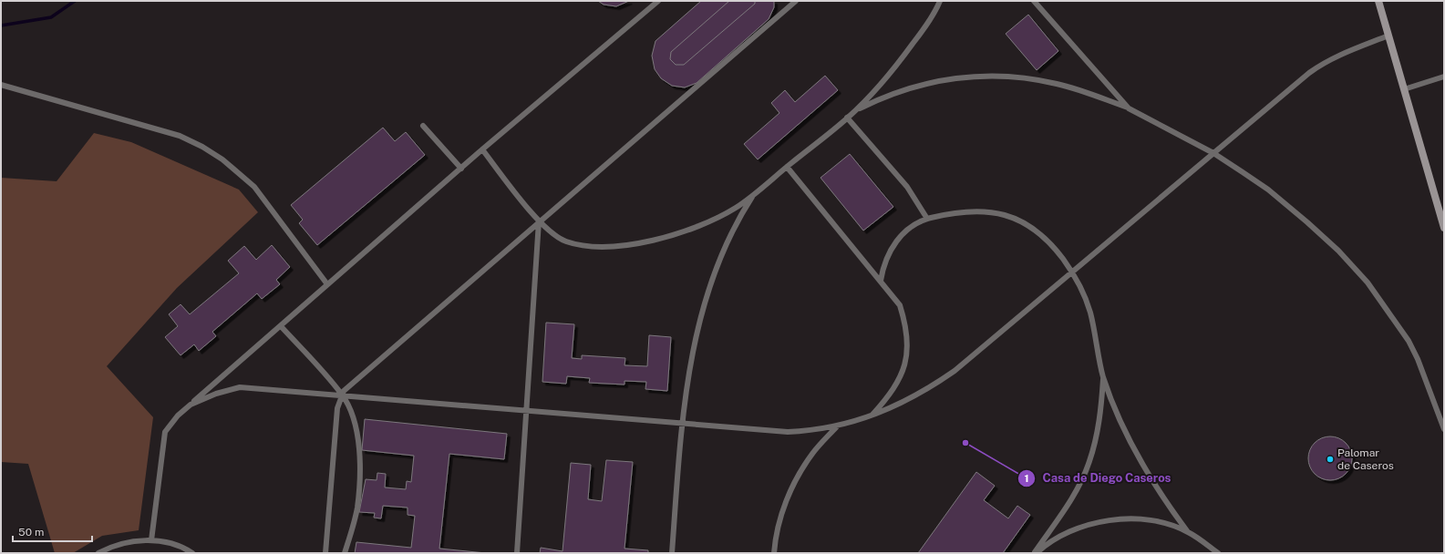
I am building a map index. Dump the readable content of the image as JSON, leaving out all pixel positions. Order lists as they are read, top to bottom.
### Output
{
  "places": ["Casa de Diego Caseros", "Palomar de Caseros"],
  "scale_bar": "50 m"
}
